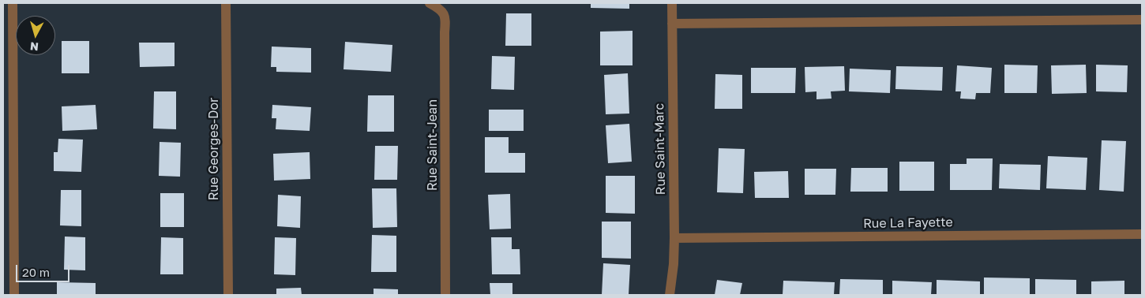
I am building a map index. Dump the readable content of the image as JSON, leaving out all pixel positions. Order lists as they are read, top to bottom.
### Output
{
  "streets": {
    "street": [
      "Rue Saint-Jean",
      "Rue Georges-Dor",
      "Rue Saint-Marc",
      "Rue La Fayette"
    ]
  },
  "crossings": [
    ["Rue Saint-Marc", "Rue La Fayette"]
  ],
  "scale_bar": "20 m",
  "north": "bottom"
}
